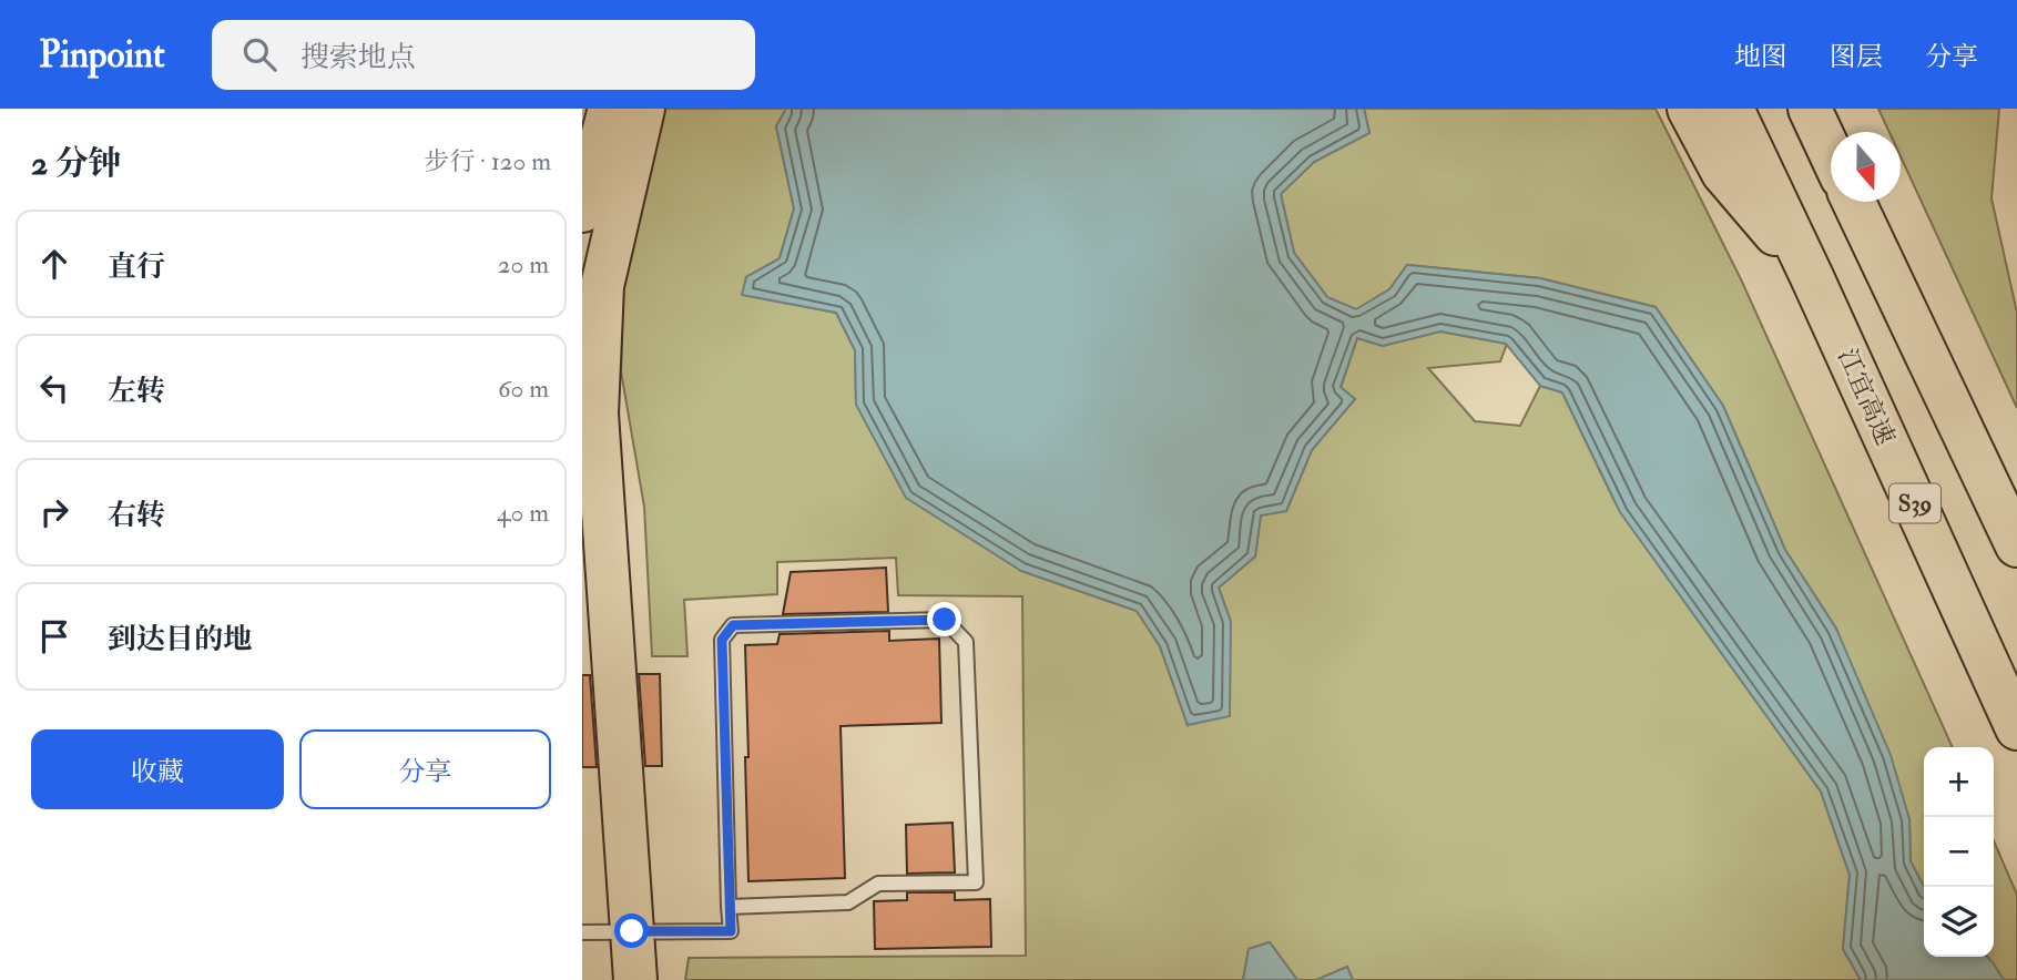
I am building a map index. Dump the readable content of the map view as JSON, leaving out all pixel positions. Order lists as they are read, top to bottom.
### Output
{
  "streets": {
    "highway": ["江宜高速", "S39"]
  },
  "north": "bottom",
  "page": {
    "header": "Pinpoint",
    "search": "搜索地点",
    "nav": ["地图", "图层", "分享"],
    "heading": ["2 分钟", "步行 · 120 m"],
    "list": [
      ["直行", "20 m"],
      ["左转", "60 m"],
      ["右转", "40 m"],
      "到达目的地"
    ],
    "buttons": ["收藏", "分享"],
    "map_buttons": ["+", "−"]
  }
}
